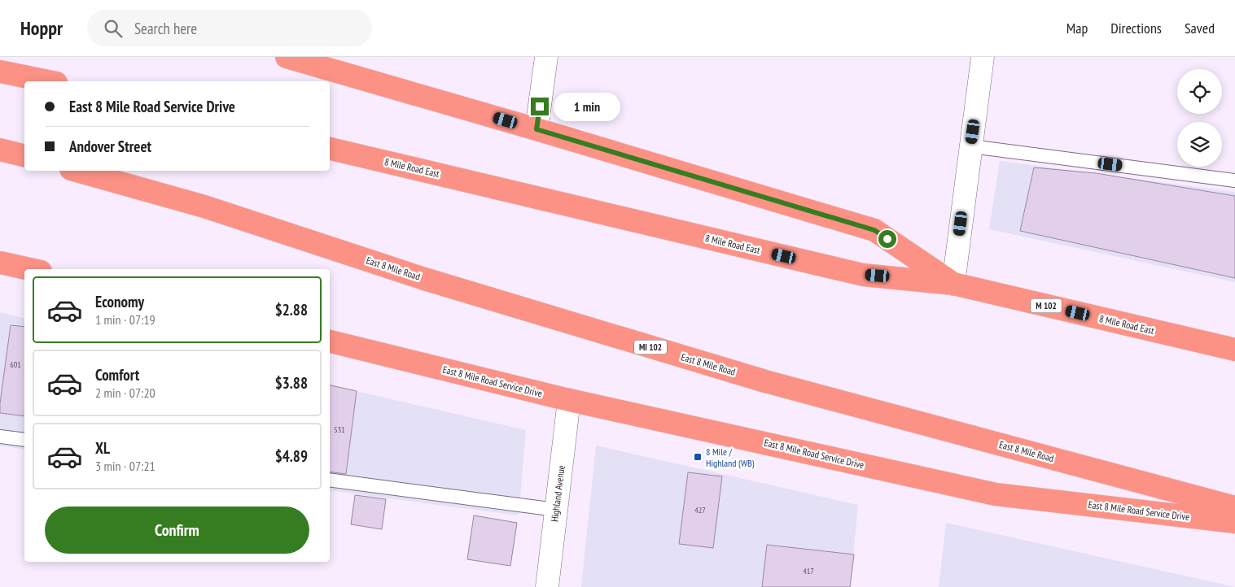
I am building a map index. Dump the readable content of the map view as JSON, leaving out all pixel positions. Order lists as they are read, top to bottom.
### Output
{
  "streets": {
    "highway": [
      "8 Mile Road East",
      "East 8 Mile Road",
      "M 102",
      "MI 102",
      "East 8 Mile Road Service Drive"
    ],
    "street": ["Highland Avenue"]
  },
  "crossings": [
    ["East 8 Mile Road Service Drive", "Highland Avenue"]
  ],
  "places": {
    "transit": ["8 Mile / Highland (WB)"]
  },
  "house_numbers": [
    "601",
    "531",
    "427",
    "417"
  ],
  "page": {
    "header": "Hoppr",
    "search": "Search here",
    "nav": ["Map", "Directions", "Saved"],
    "banner": ["East 8 Mile Road Service Drive", "Andover Street"],
    "bubble": "1 min",
    "list": [
      {
        "name": "Economy",
        "note": "1 min · 07:19",
        "value": "$2.88"
      },
      {
        "name": "Comfort",
        "note": "2 min · 07:20",
        "value": "$3.88"
      },
      {
        "name": "XL",
        "note": "3 min · 07:21",
        "value": "$4.89"
      }
    ],
    "buttons": "Confirm"
  }
}
